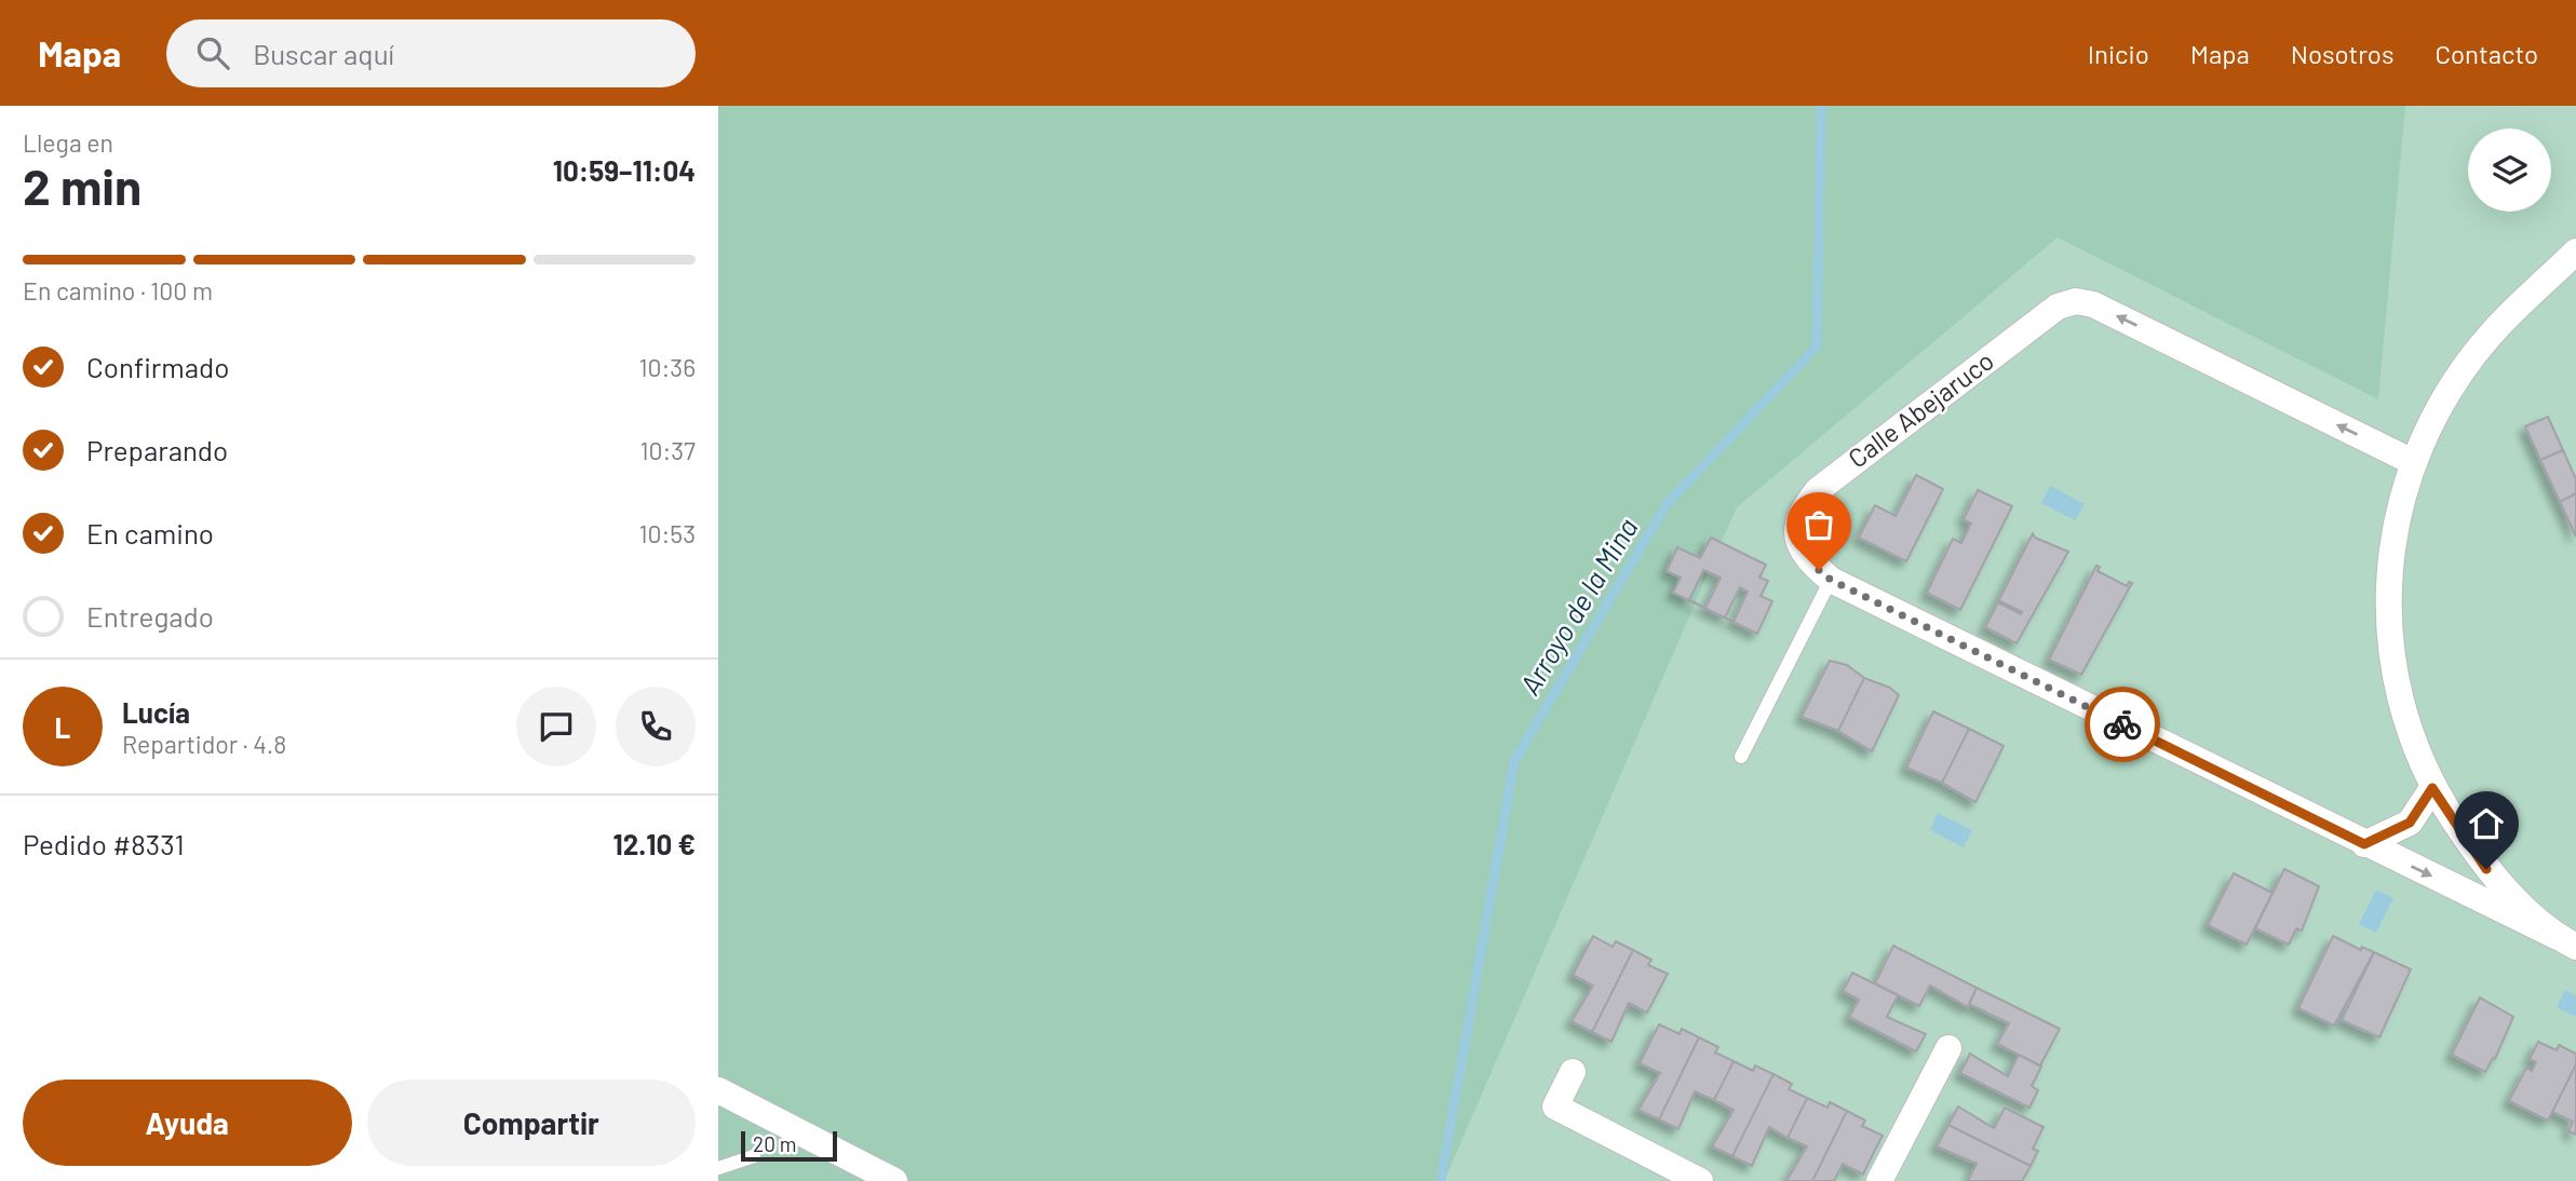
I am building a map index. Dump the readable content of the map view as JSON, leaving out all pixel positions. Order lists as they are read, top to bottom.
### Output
{
  "streets": {
    "street": ["Calle Abejaruco"]
  },
  "water": ["Arroyo de la Mina"],
  "scale_bar": "20 m",
  "page": {
    "header": "Mapa",
    "search": "Buscar aquí",
    "nav": [
      "Inicio",
      "Mapa",
      "Nosotros",
      "Contacto"
    ],
    "heading": ["2 min", "Llega en", "10:59–11:04"],
    "panel": [
      "Lucía",
      "Repartidor · 4.8",
      "Pedido #8331",
      "12.10 €"
    ],
    "bar": "En camino · 100 m",
    "list": [
      ["Confirmado", "10:36"],
      ["Preparando", "10:37"],
      ["En camino", "10:53"],
      "Entregado"
    ],
    "round": "L",
    "buttons": ["Ayuda", "Compartir"],
    "scale": "20 m"
  }
}
